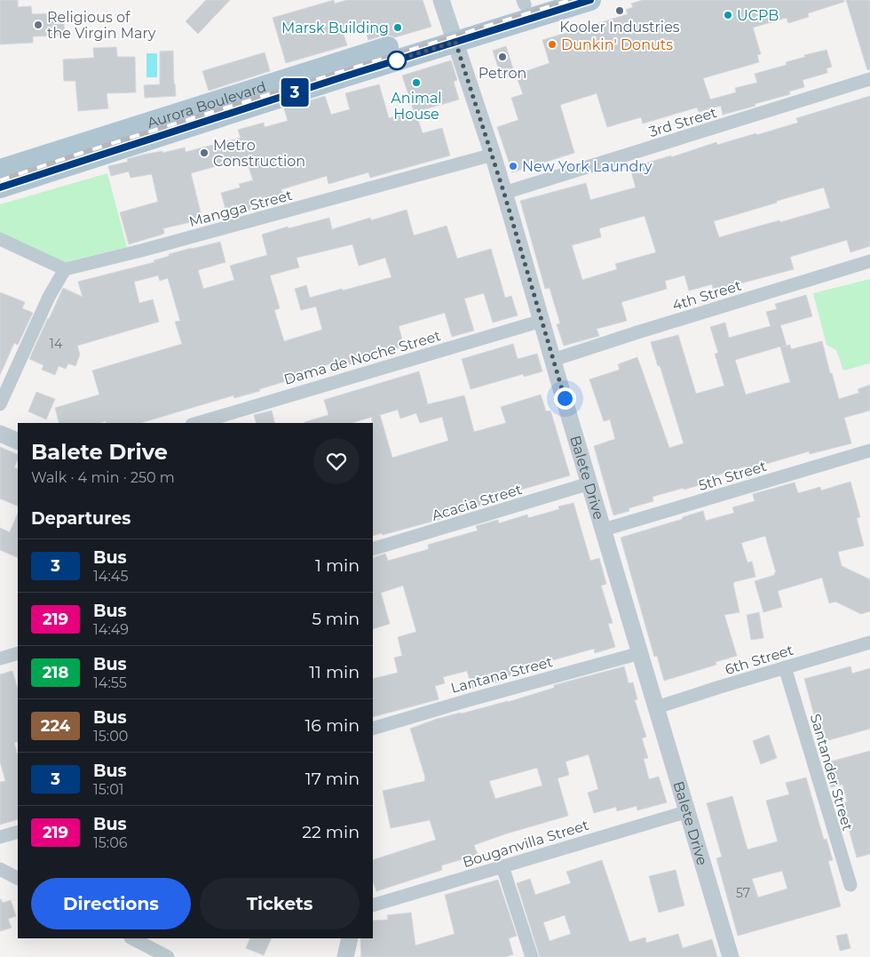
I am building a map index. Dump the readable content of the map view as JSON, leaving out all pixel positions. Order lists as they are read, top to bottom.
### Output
{
  "streets": {
    "main road": ["Aurora Boulevard"],
    "street": [
      "3rd Street",
      "Mangga Street",
      "4th Street",
      "Dama de Noche Street",
      "5th Street",
      "Balete Drive",
      "Acacia Street",
      "6th Street",
      "Lantana Street",
      "Santander Street",
      "Bouganvilla Street"
    ]
  },
  "crossings": [
    ["Aurora Boulevard", "Balete Drive"],
    ["3rd Street", "Balete Drive"],
    ["Mangga Street", "Balete Drive"],
    ["4th Street", "Balete Drive"],
    ["Dama de Noche Street", "Balete Drive"],
    ["5th Street", "Balete Drive"],
    ["Balete Drive", "Acacia Street"],
    ["Balete Drive", "6th Street"],
    ["Balete Drive", "Lantana Street"],
    ["Balete Drive", "Bouganvilla Street"],
    ["6th Street", "Santander Street"]
  ],
  "places": [
    "Kooler Industries",
    "UCPB",
    "Religious of the Virgin Mary",
    "Marsk Building",
    "Dunkin' Donuts",
    "Petron",
    "Animal House",
    "Metro Construction",
    "New York Laundry"
  ],
  "lines": ["bus line 3"],
  "house_numbers": ["14", "57"],
  "page": {
    "on_map": "3",
    "heading": [
      ["Balete Drive", "Walk · 4 min · 250 m"],
      "Departures"
    ],
    "list": [
      {
        "mark": "3",
        "name": "Bus",
        "note": "14:45",
        "value": "1 min"
      },
      {
        "mark": "219",
        "name": "Bus",
        "note": "14:49",
        "value": "5 min"
      },
      {
        "mark": "218",
        "name": "Bus",
        "note": "14:55",
        "value": "11 min"
      },
      {
        "mark": "224",
        "name": "Bus",
        "note": "15:00",
        "value": "16 min"
      },
      {
        "mark": "3",
        "name": "Bus",
        "note": "15:01",
        "value": "17 min"
      },
      {
        "mark": "219",
        "name": "Bus",
        "note": "15:06",
        "value": "22 min"
      }
    ],
    "buttons": ["Directions", "Tickets"]
  }
}
